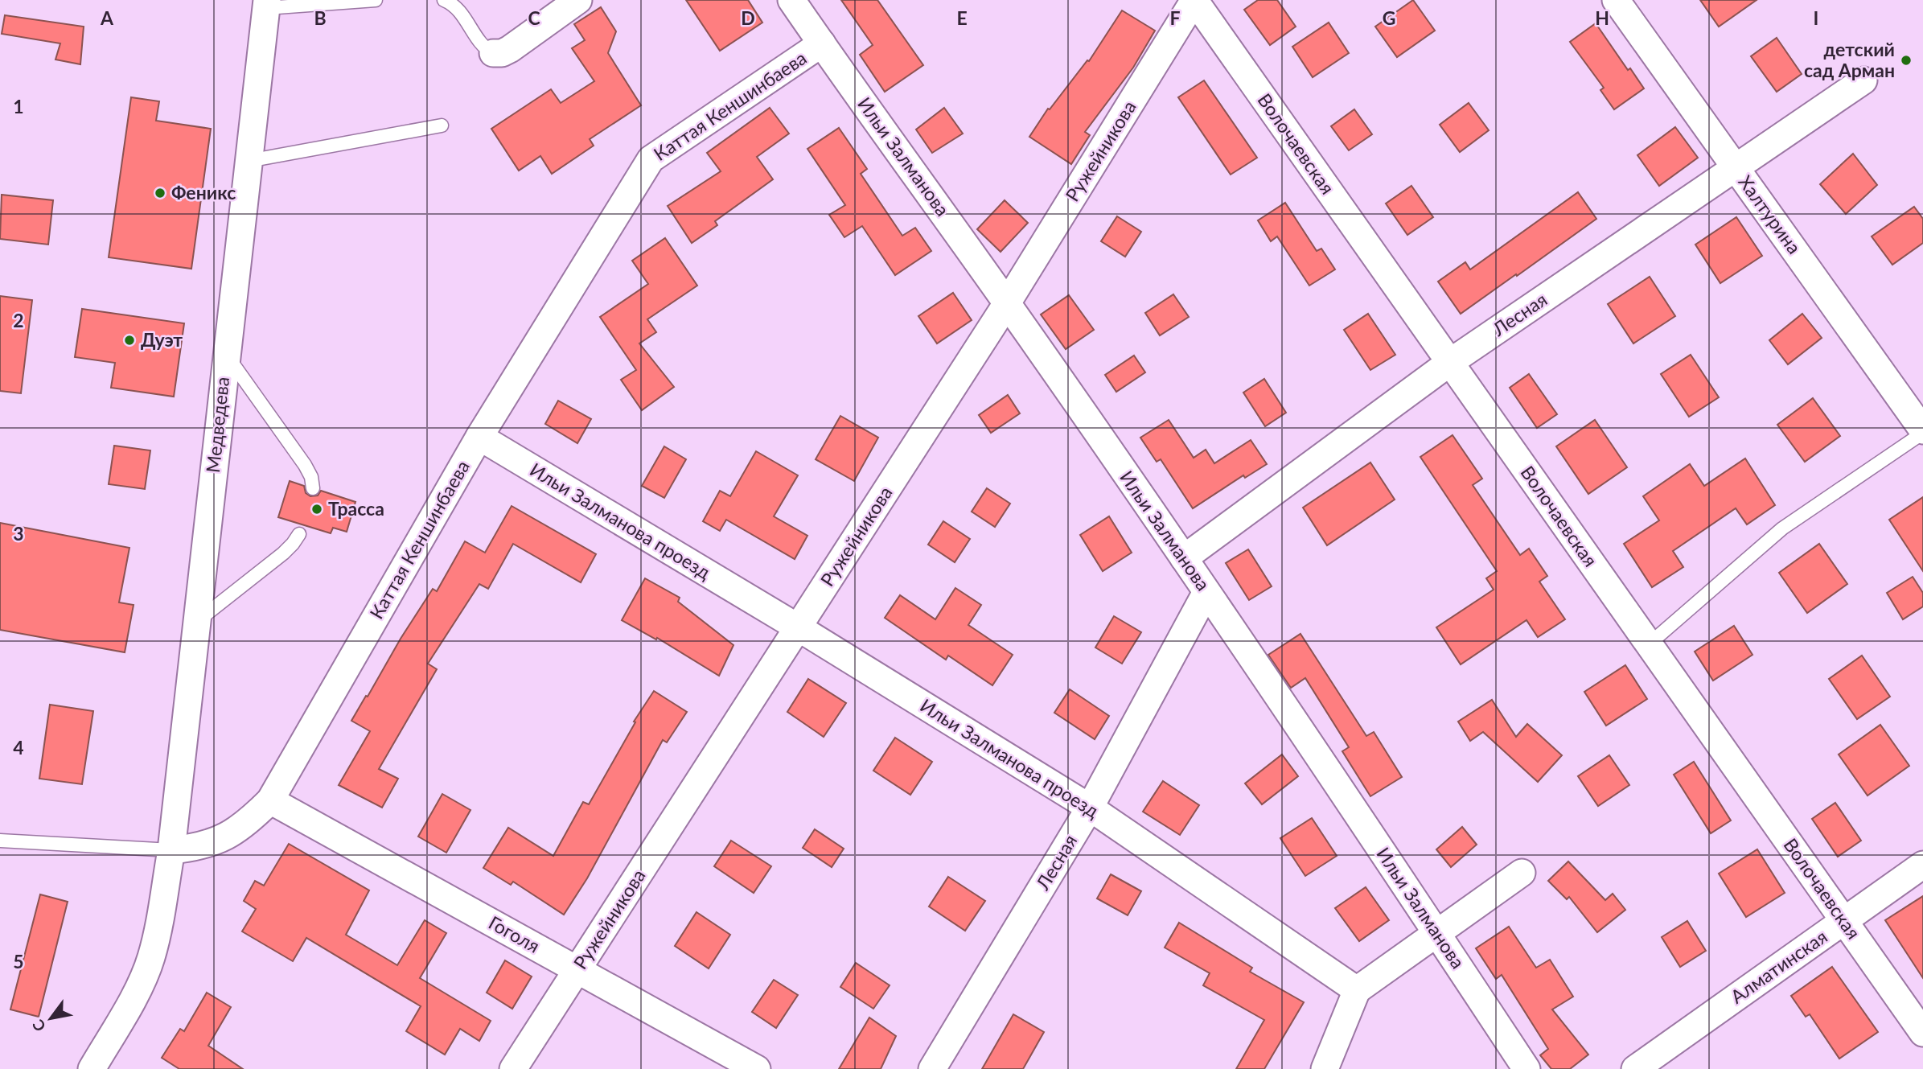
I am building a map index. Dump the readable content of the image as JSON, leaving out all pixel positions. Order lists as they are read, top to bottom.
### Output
{
  "streets": {
    "street": [
      "Каттая Кеншинбаева",
      "Волочаевская",
      "Ружейникова",
      "Ильи Залманова",
      "Халтурина",
      "Лесная",
      "Медведева",
      "Ильи Залманова проезд",
      "Гоголя",
      "Алматинская"
    ]
  },
  "crossings": [
    ["Каттая Кеншинбаева", "Ильи Залманова"],
    ["Каттая Кеншинбаева", "Медведева"],
    ["Каттая Кеншинбаева", "Ильи Залманова проезд"],
    ["Каттая Кеншинбаева", "Гоголя"],
    ["Волочаевская", "Ружейникова"],
    ["Волочаевская", "Лесная"],
    ["Волочаевская", "Алматинская"],
    ["Ружейникова", "Ильи Залманова"],
    ["Ружейникова", "Ильи Залманова проезд"],
    ["Ружейникова", "Гоголя"],
    ["Ильи Залманова", "Лесная"],
    ["Халтурина", "Лесная"],
    ["Лесная", "Ильи Залманова проезд"]
  ],
  "places": [
    "детский сад Арман",
    "Феникс",
    "Дуэт",
    "Трасса"
  ],
  "north": "bottom left",
  "grid": {
    "columns": [
      "A",
      "B",
      "C",
      "D",
      "E",
      "F",
      "G",
      "H",
      "I"
    ],
    "rows": [
      "1",
      "2",
      "3",
      "4",
      "5"
    ]
  }
}
